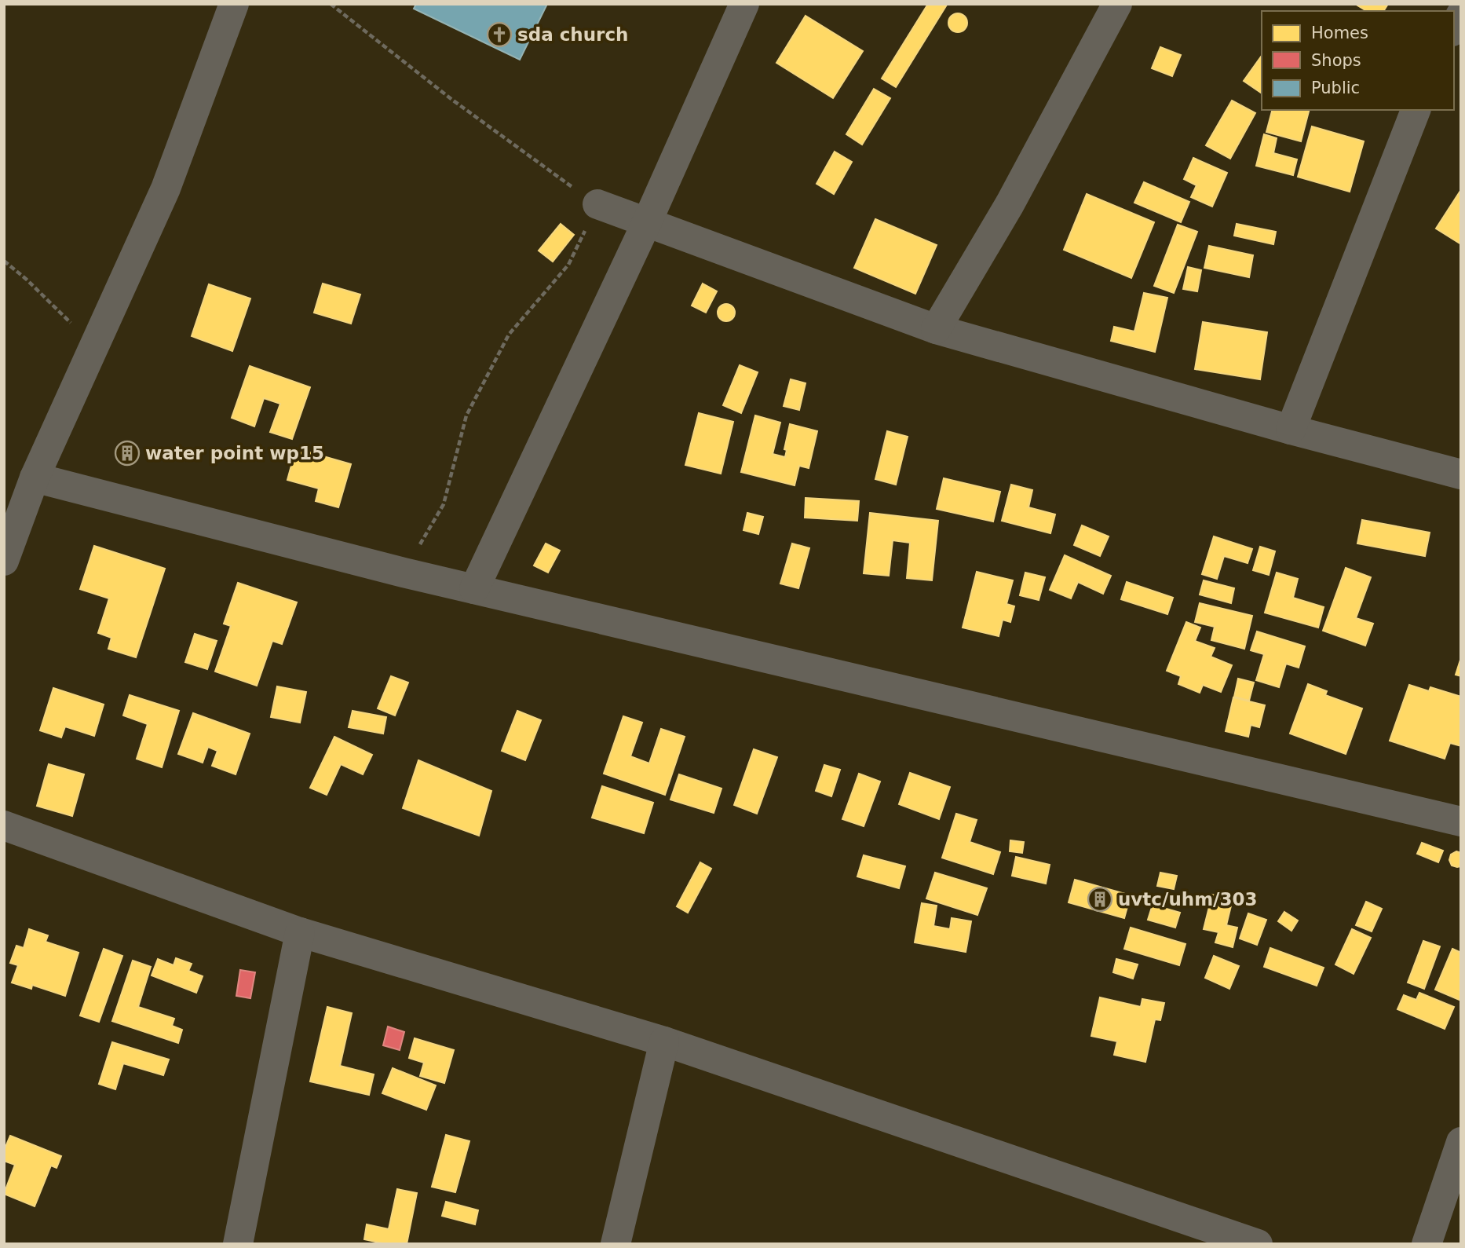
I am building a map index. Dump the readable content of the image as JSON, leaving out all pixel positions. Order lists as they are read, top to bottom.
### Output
{
  "places": {
    "church": ["sda church"],
    "building": ["water point wp15", "uvtc/uhm/303"]
  },
  "legend": ["Homes", "Shops", "Public"]
}
